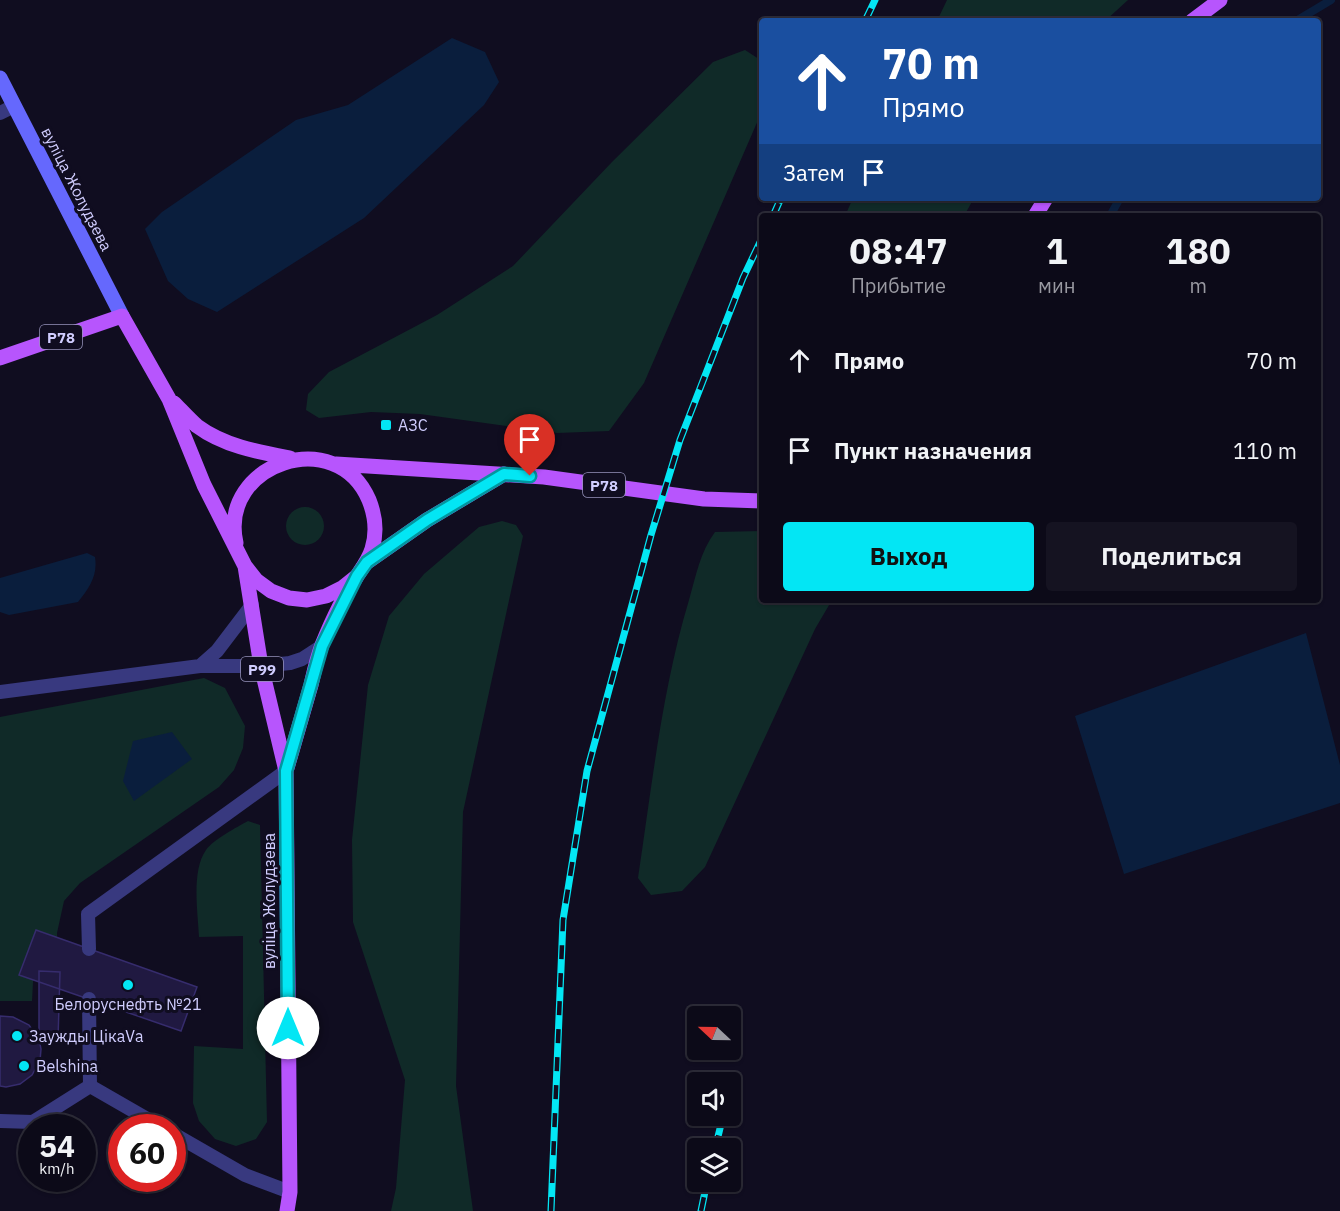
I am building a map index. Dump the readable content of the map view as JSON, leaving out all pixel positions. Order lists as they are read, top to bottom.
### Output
{
  "streets": {
    "main road": ["вуліца Жолудзева", "Р78", "Р99"]
  },
  "crossings": [
    ["вуліца Жолудзева", "Р78"],
    ["вуліца Жолудзева", "Р99"],
    ["Р78", "Р99"]
  ],
  "places": {
    "transit": ["АЗС"],
    "other": ["Белоруснефть №21", "Заужды ЦікаVа", "Belshina"]
  },
  "north": "left",
  "page": {
    "turn": ["70 m", "Прямо"],
    "then": "Затем",
    "eta": [
      "08:47",
      "Прибытие",
      "1",
      "мин",
      "180",
      "m"
    ],
    "list": [
      {
        "name": "Прямо",
        "value": "70 m"
      },
      {
        "name": "Пункт назначения",
        "value": "110 m"
      }
    ],
    "buttons": ["Выход", "Поделиться"],
    "speed": "54 km/h",
    "limit": "60"
  }
}
